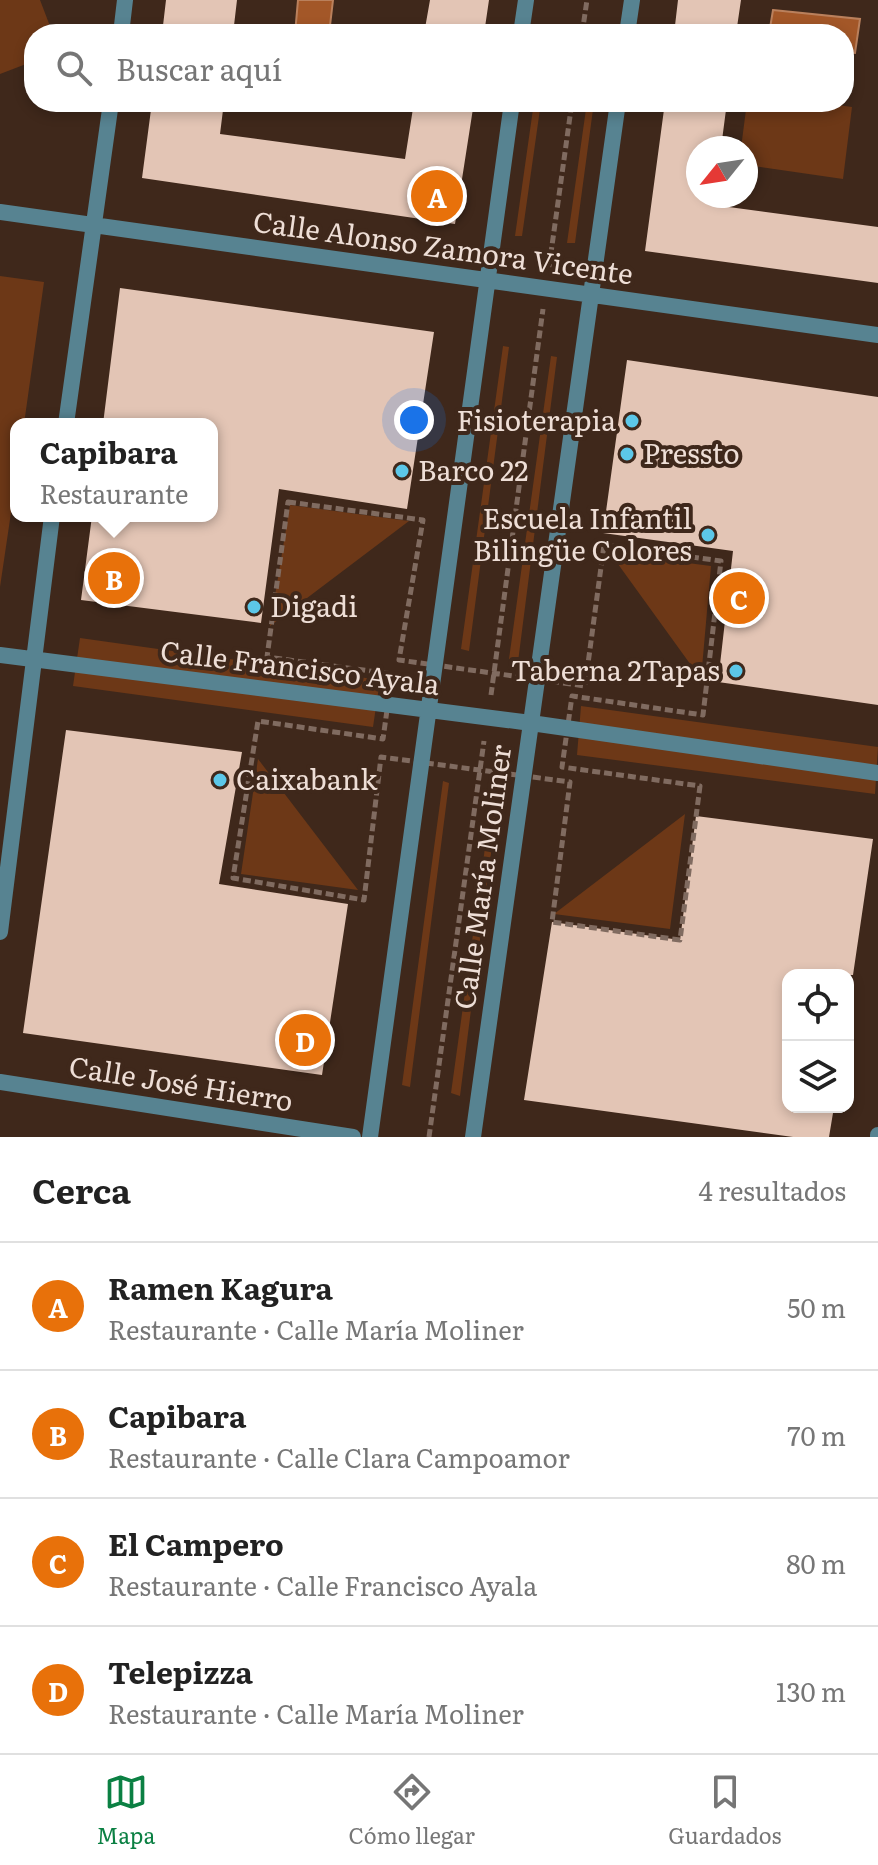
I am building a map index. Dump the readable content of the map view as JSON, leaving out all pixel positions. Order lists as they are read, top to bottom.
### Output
{
  "streets": {
    "street": [
      "Calle Alonso Zamora Vicente",
      "Calle Francisco Ayala",
      "Calle María Moliner",
      "Calle José Hierro"
    ]
  },
  "crossings": [
    ["Calle Alonso Zamora Vicente", "Calle María Moliner"],
    ["Calle Francisco Ayala", "Calle María Moliner"]
  ],
  "places": [
    "Fisioterapia",
    "Pressto",
    "Barco 22",
    "Escuela Infantil Bilingüe Colores",
    "Digadi",
    "Taberna 2Tapas",
    "Caixabank"
  ],
  "north": "bottom left",
  "page": {
    "search": "Buscar aquí",
    "pins": [
      "A",
      "B",
      "C",
      "D"
    ],
    "popup": ["Capibara", "Restaurante"],
    "heading": ["Cerca", "4 resultados"],
    "list": [
      {
        "mark": "A",
        "name": "Ramen Kagura",
        "note": "Restaurante · Calle María Moliner",
        "value": "50 m"
      },
      {
        "mark": "B",
        "name": "Capibara",
        "note": "Restaurante · Calle Clara Campoamor",
        "value": "70 m"
      },
      {
        "mark": "C",
        "name": "El Campero",
        "note": "Restaurante · Calle Francisco Ayala",
        "value": "80 m"
      },
      {
        "mark": "D",
        "name": "Telepizza",
        "note": "Restaurante · Calle María Moliner",
        "value": "130 m"
      }
    ],
    "nav": ["Mapa", "Cómo llegar", "Guardados"]
  }
}
